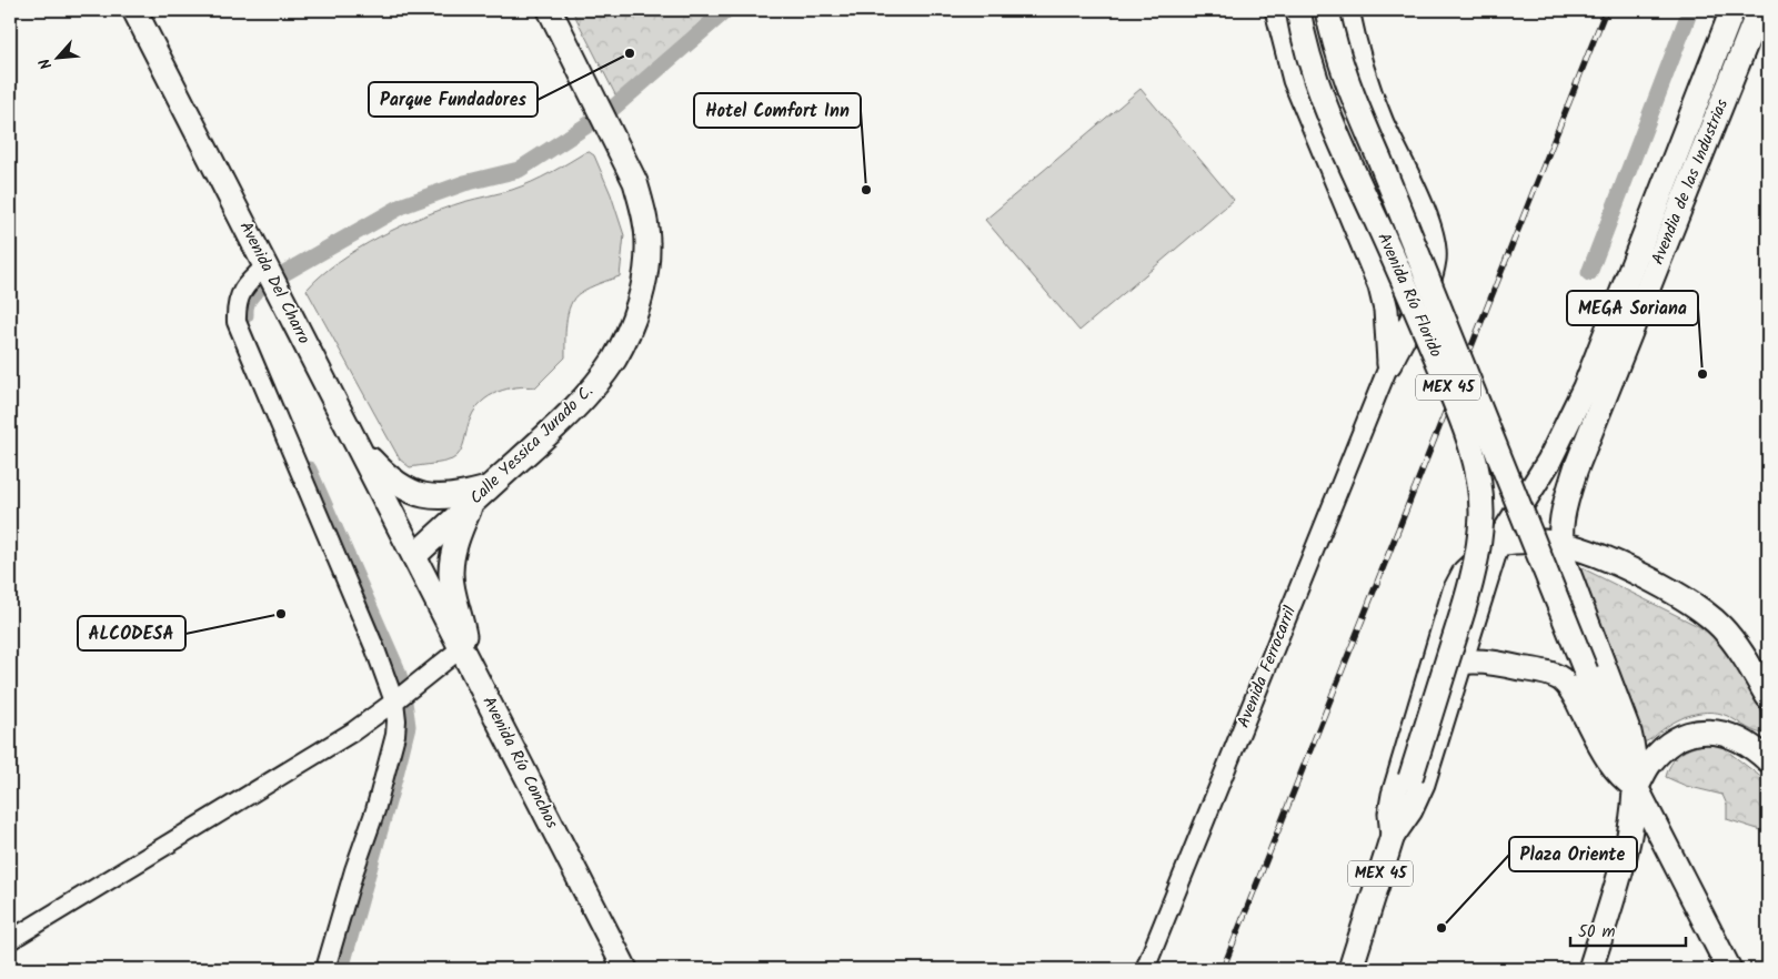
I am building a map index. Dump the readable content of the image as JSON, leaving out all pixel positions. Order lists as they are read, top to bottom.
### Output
{
  "streets": {
    "main road": [
      "Avendia de las Industrias",
      "Avenida Del Charro",
      "Avenida Río Florido",
      "MEX 45",
      "Calle Yessica Jurado C.",
      "Avenida Río Conchos"
    ],
    "street": ["Avenida Ferrocarril"]
  },
  "crossings": [
    ["Avendia de las Industrias", "Avenida Río Florido"],
    ["Avenida Del Charro", "Calle Yessica Jurado C."],
    ["Avenida Del Charro", "Avenida Río Conchos"],
    ["Avenida Río Florido", "MEX 45"],
    ["Calle Yessica Jurado C.", "Avenida Río Conchos"]
  ],
  "places": [
    "Parque Fundadores",
    "Hotel Comfort Inn",
    "MEGA Soriana",
    "ALCODESA",
    "Plaza Oriente"
  ],
  "scale_bar": "50 m",
  "north": "bottom left"
}
